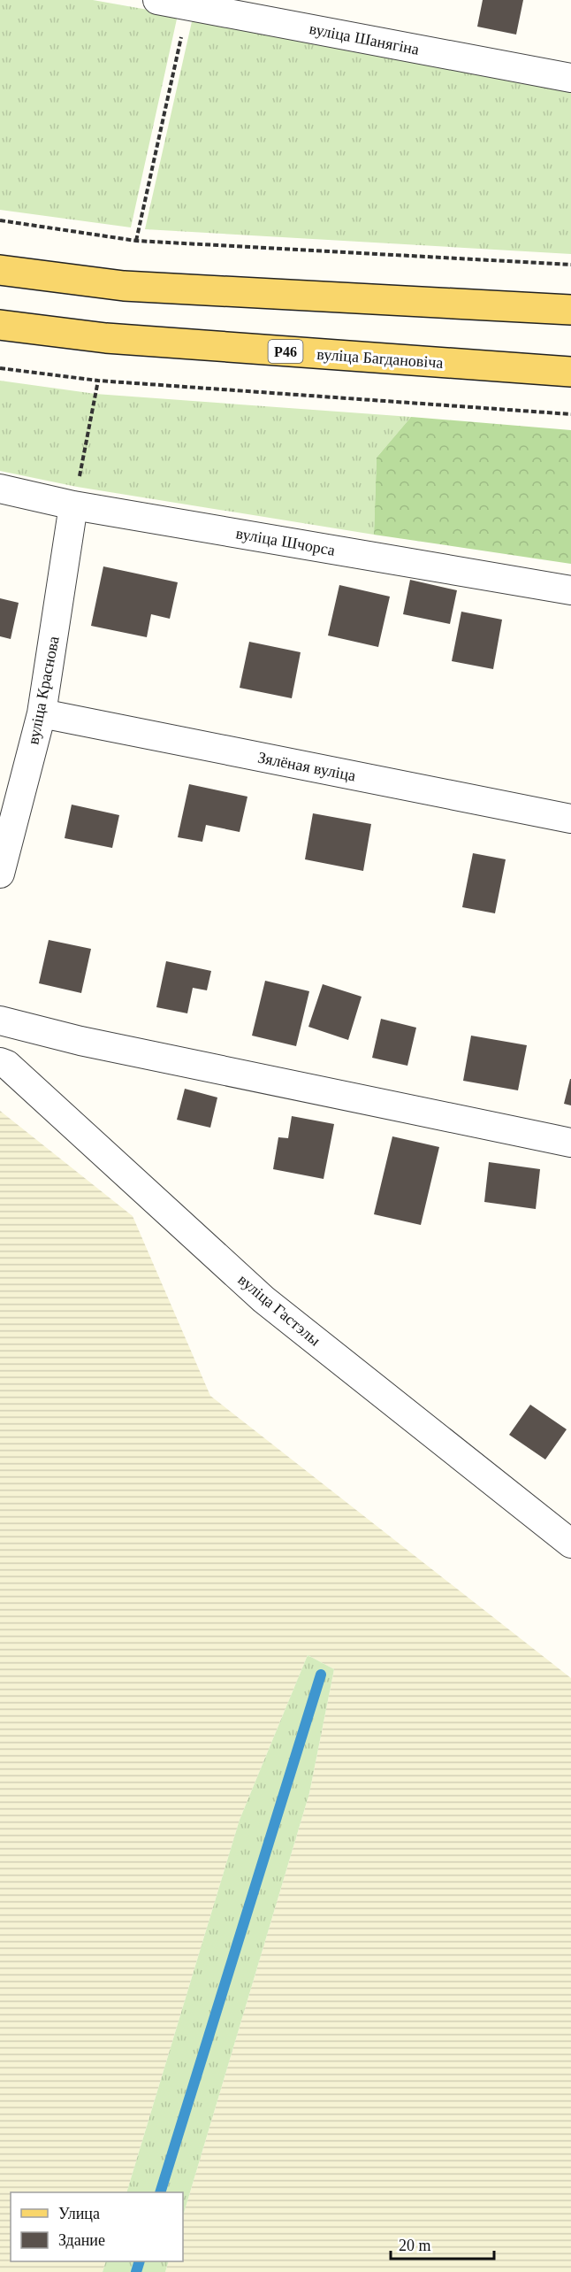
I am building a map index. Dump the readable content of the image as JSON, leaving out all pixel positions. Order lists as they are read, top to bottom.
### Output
{
  "streets": {
    "main road": ["Р46", "вуліца Багдановіча"],
    "street": [
      "вуліца Шанягіна",
      "вуліца Шчорса",
      "вуліца Краснова",
      "Зялёная вуліца",
      "вуліца Гастэлы"
    ]
  },
  "crossings": [
    ["вуліца Шчорса", "вуліца Краснова"],
    ["вуліца Краснова", "Зялёная вуліца"]
  ],
  "legend": ["Улица", "Здание"],
  "scale_bar": "20 m"
}
